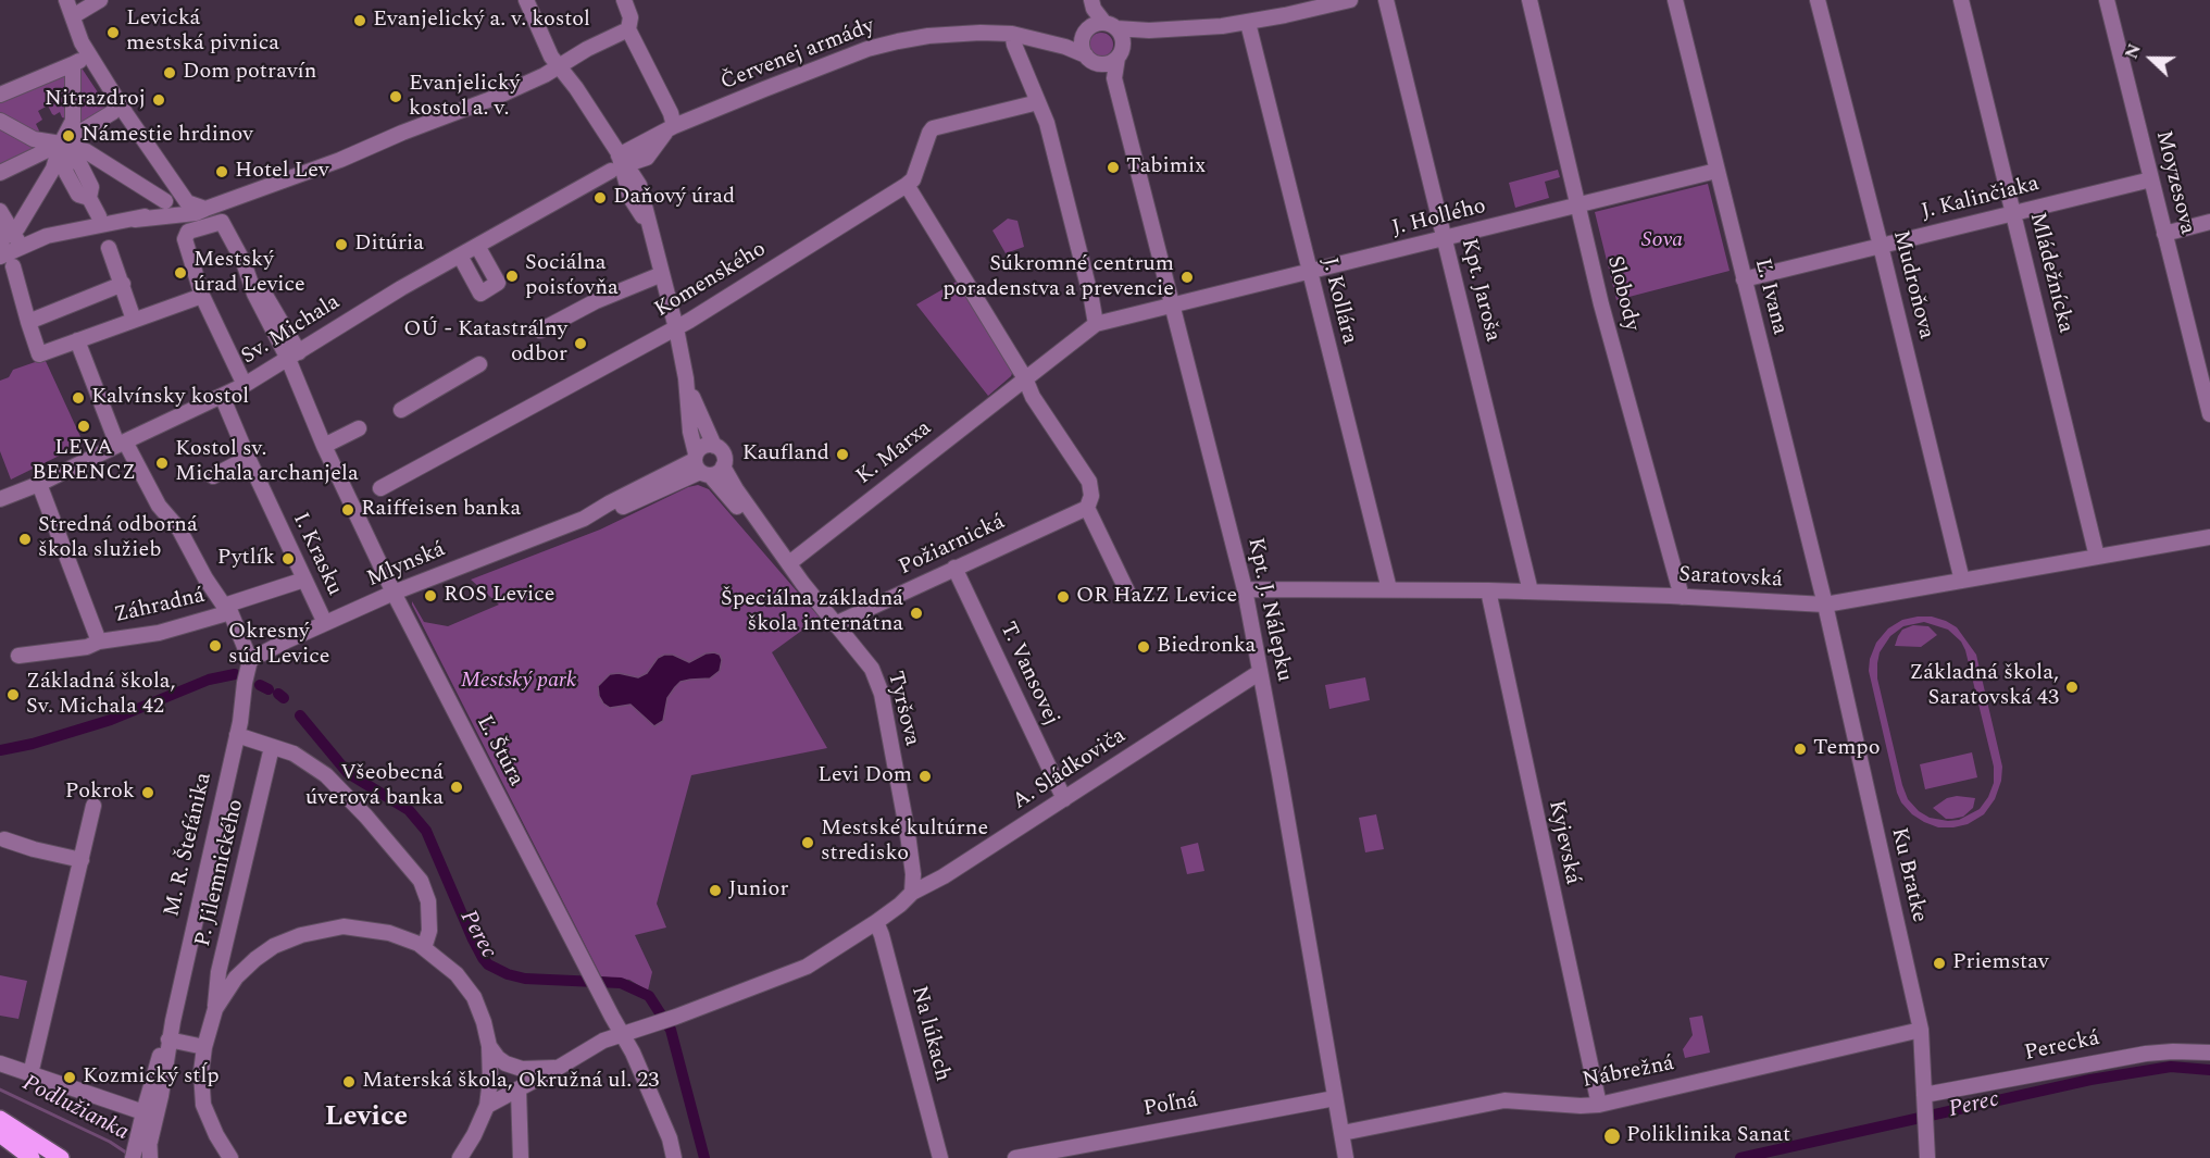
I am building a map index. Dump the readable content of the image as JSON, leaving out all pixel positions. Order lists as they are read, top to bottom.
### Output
{
  "streets": {
    "street": [
      "Červenej armády",
      "Moyzesova",
      "J. Kalinčiaka",
      "J. Hollého",
      "Mládežnícka",
      "Komenského",
      "Mudroňova",
      "Kpt. Jaroša",
      "Slobody",
      "Ľ. Ivana",
      "J. Kollára",
      "Sv. Michala",
      "K. Marxa",
      "Požiarnická",
      "I. Krasku",
      "Mlynská",
      "Saratovská",
      "Záhradná",
      "Kpt. J. Nálepku",
      "T. Vansovej",
      "Tyršova",
      "Ľ. Štúra",
      "A. Sládkoviča",
      "Kyjevská",
      "M. R. Štefánika",
      "P. Jilemnického",
      "Ku Bratke",
      "Na lúkach",
      "Perecká",
      "Nábrežná",
      "Poľná"
    ]
  },
  "crossings": [
    ["Červenej armády", "Kpt. J. Nálepku"],
    ["Moyzesova", "J. Kalinčiaka"],
    ["J. Kalinčiaka", "Mládežnícka"],
    ["J. Kalinčiaka", "Mudroňova"],
    ["J. Kalinčiaka", "Ľ. Ivana"],
    ["J. Hollého", "Kpt. Jaroša"],
    ["J. Hollého", "Slobody"],
    ["J. Hollého", "Ľ. Ivana"],
    ["J. Hollého", "J. Kollára"],
    ["J. Hollého", "K. Marxa"],
    ["J. Hollého", "Kpt. J. Nálepku"],
    ["Mládežnícka", "Saratovská"],
    ["Mudroňova", "Saratovská"],
    ["Kpt. Jaroša", "Saratovská"],
    ["Slobody", "Saratovská"],
    ["Ľ. Ivana", "Saratovská"],
    ["Ľ. Ivana", "Ku Bratke"],
    ["J. Kollára", "Saratovská"],
    ["Sv. Michala", "I. Krasku"],
    ["Sv. Michala", "Záhradná"],
    ["Sv. Michala", "Ľ. Štúra"],
    ["K. Marxa", "Kpt. J. Nálepku"],
    ["K. Marxa", "Tyršova"],
    ["Požiarnická", "T. Vansovej"],
    ["Požiarnická", "Tyršova"],
    ["I. Krasku", "Mlynská"],
    ["I. Krasku", "Záhradná"],
    ["Mlynská", "Tyršova"],
    ["Mlynská", "Ľ. Štúra"],
    ["Mlynská", "M. R. Štefánika"],
    ["Saratovská", "Kpt. J. Nálepku"],
    ["Saratovská", "Kyjevská"],
    ["Saratovská", "Ku Bratke"],
    ["Kpt. J. Nálepku", "A. Sládkoviča"],
    ["Kpt. J. Nálepku", "Nábrežná"],
    ["Kpt. J. Nálepku", "Poľná"],
    ["T. Vansovej", "A. Sládkoviča"],
    ["Tyršova", "A. Sládkoviča"],
    ["Ľ. Štúra", "A. Sládkoviča"],
    ["A. Sládkoviča", "Na lúkach"],
    ["Kyjevská", "Nábrežná"],
    ["Ku Bratke", "Perecká"],
    ["Ku Bratke", "Nábrežná"]
  ],
  "districts": ["Levice"],
  "water": ["Perec", "Podlužianka"],
  "parks": ["Sova", "Mestský park"],
  "places": [
    "Evanjelický a. v. kostol",
    "Levická mestská pivnica",
    "Dom potravín",
    "Evanjelický kostol a. v.",
    "Nitrazdroj",
    "Námestie hrdinov",
    "Tabimix",
    "Hotel Lev",
    "Daňový úrad",
    "Ditúria",
    "Mestský úrad Levice",
    "Sociálna poisťovňa",
    "Súkromné centrum poradenstva a prevencie",
    "OÚ - Katastrálny odbor",
    "Kalvínsky kostol",
    "LEVA BERENCZ",
    "Kaufland",
    "Kostol sv. Michala archanjela",
    "Raiffeisen banka",
    "Stredná odborná škola služieb",
    "Pytlík",
    "ROS Levice",
    "OR HaZZ Levice",
    "Špeciálna základná škola internátna",
    "Okresný súd Levice",
    "Biedronka",
    "Základná škola, Saratovská 43",
    "Základná škola, Sv. Michala 42",
    "Tempo",
    "Levi Dom",
    "Všeobecná úverová banka",
    "Pokrok",
    "Mestské kultúrne stredisko",
    "Junior",
    "Priemstav",
    "Kozmický stĺp",
    "Materská škola, Okružná ul. 23",
    "Poliklinika Sanat"
  ],
  "north": "left"
}
